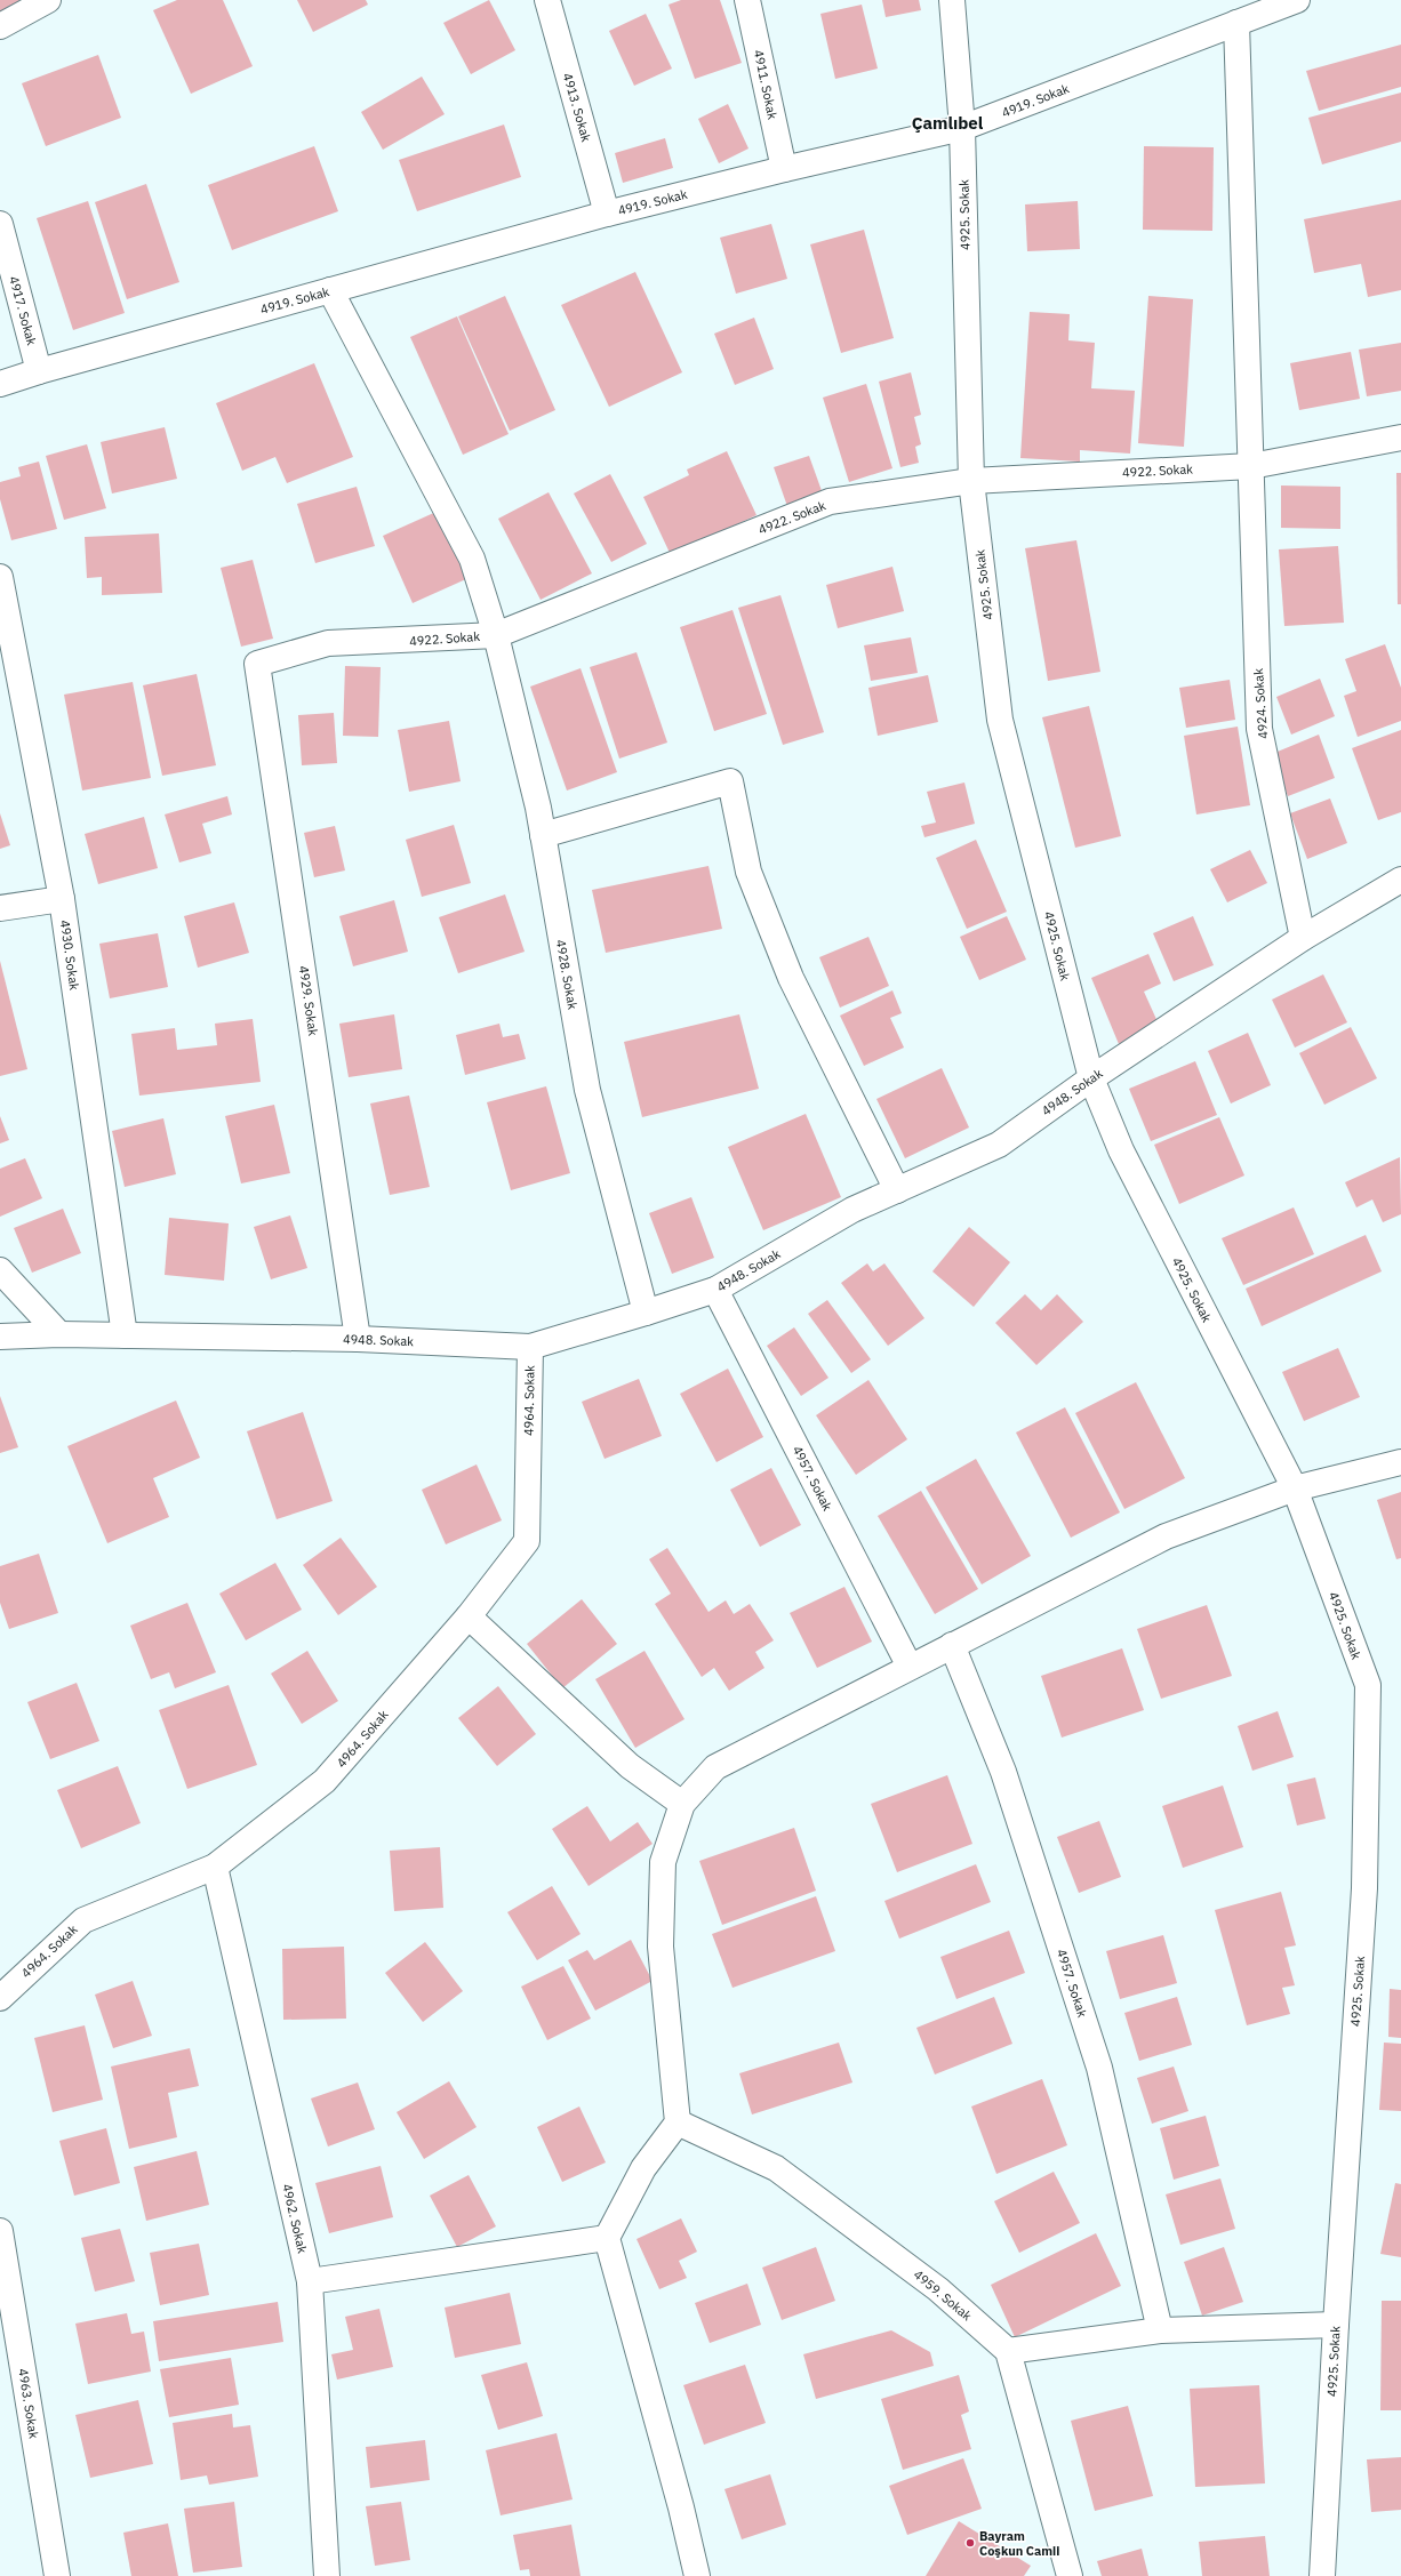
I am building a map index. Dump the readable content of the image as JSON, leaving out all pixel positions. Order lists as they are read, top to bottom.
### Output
{
  "streets": {
    "street": [
      "4911. Sokak",
      "4919. Sokak",
      "4913. Sokak",
      "4925. Sokak",
      "4917. Sokak",
      "4922. Sokak",
      "4924. Sokak",
      "4930. Sokak",
      "4928. Sokak",
      "4929. Sokak",
      "4948. Sokak",
      "4964. Sokak",
      "4957. Sokak",
      "4962. Sokak",
      "4959. Sokak",
      "4963. Sokak"
    ]
  },
  "crossings": [
    ["4911. Sokak", "4919. Sokak"],
    ["4919. Sokak", "4913. Sokak"],
    ["4919. Sokak", "4925. Sokak"],
    ["4919. Sokak", "4917. Sokak"],
    ["4919. Sokak", "4924. Sokak"],
    ["4919. Sokak", "4928. Sokak"],
    ["4925. Sokak", "4922. Sokak"],
    ["4925. Sokak", "4948. Sokak"],
    ["4922. Sokak", "4924. Sokak"],
    ["4922. Sokak", "4928. Sokak"],
    ["4922. Sokak", "4929. Sokak"],
    ["4924. Sokak", "4948. Sokak"],
    ["4930. Sokak", "4948. Sokak"],
    ["4928. Sokak", "4948. Sokak"],
    ["4929. Sokak", "4948. Sokak"],
    ["4948. Sokak", "4964. Sokak"],
    ["4948. Sokak", "4957. Sokak"],
    ["4964. Sokak", "4962. Sokak"]
  ],
  "districts": ["Çamlıbel"],
  "places": ["Bayram Coşkun Camii"]
}
